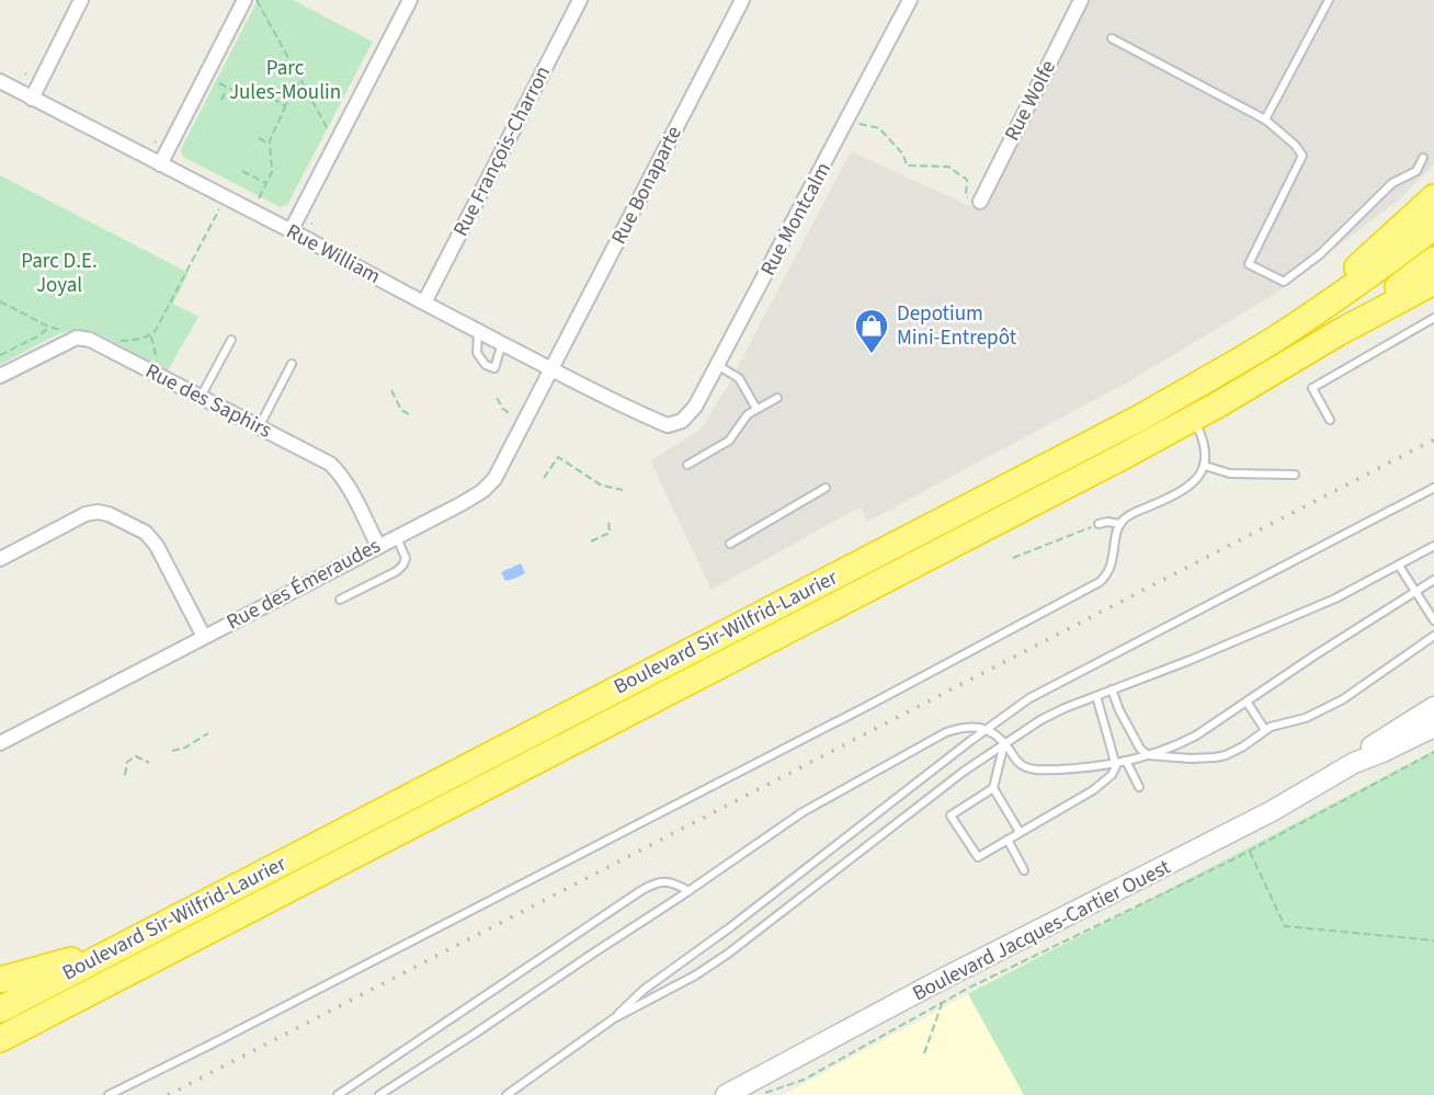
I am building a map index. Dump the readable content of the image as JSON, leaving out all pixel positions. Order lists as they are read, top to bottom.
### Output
{
  "streets": {
    "highway": ["Boulevard Sir-Wilfrid-Laurier"],
    "main road": ["Boulevard Jacques-Cartier Ouest"],
    "street": [
      "Rue Wolfe",
      "Rue François-Charron",
      "Rue Bonaparte",
      "Rue Montcalm",
      "Rue William",
      "Rue des Saphirs",
      "Rue des Émeraudes"
    ]
  },
  "crossings": [
    ["Rue François-Charron", "Rue William"],
    ["Rue Bonaparte", "Rue William"],
    ["Rue Bonaparte", "Rue des Émeraudes"],
    ["Rue Montcalm", "Rue William"],
    ["Rue William", "Rue des Émeraudes"],
    ["Rue des Saphirs", "Rue des Émeraudes"]
  ],
  "parks": ["Parc Jules-Moulin", "Parc D.E. Joyal"],
  "places": {
    "shop": ["Depotium Mini-Entrepôt"]
  }
}
